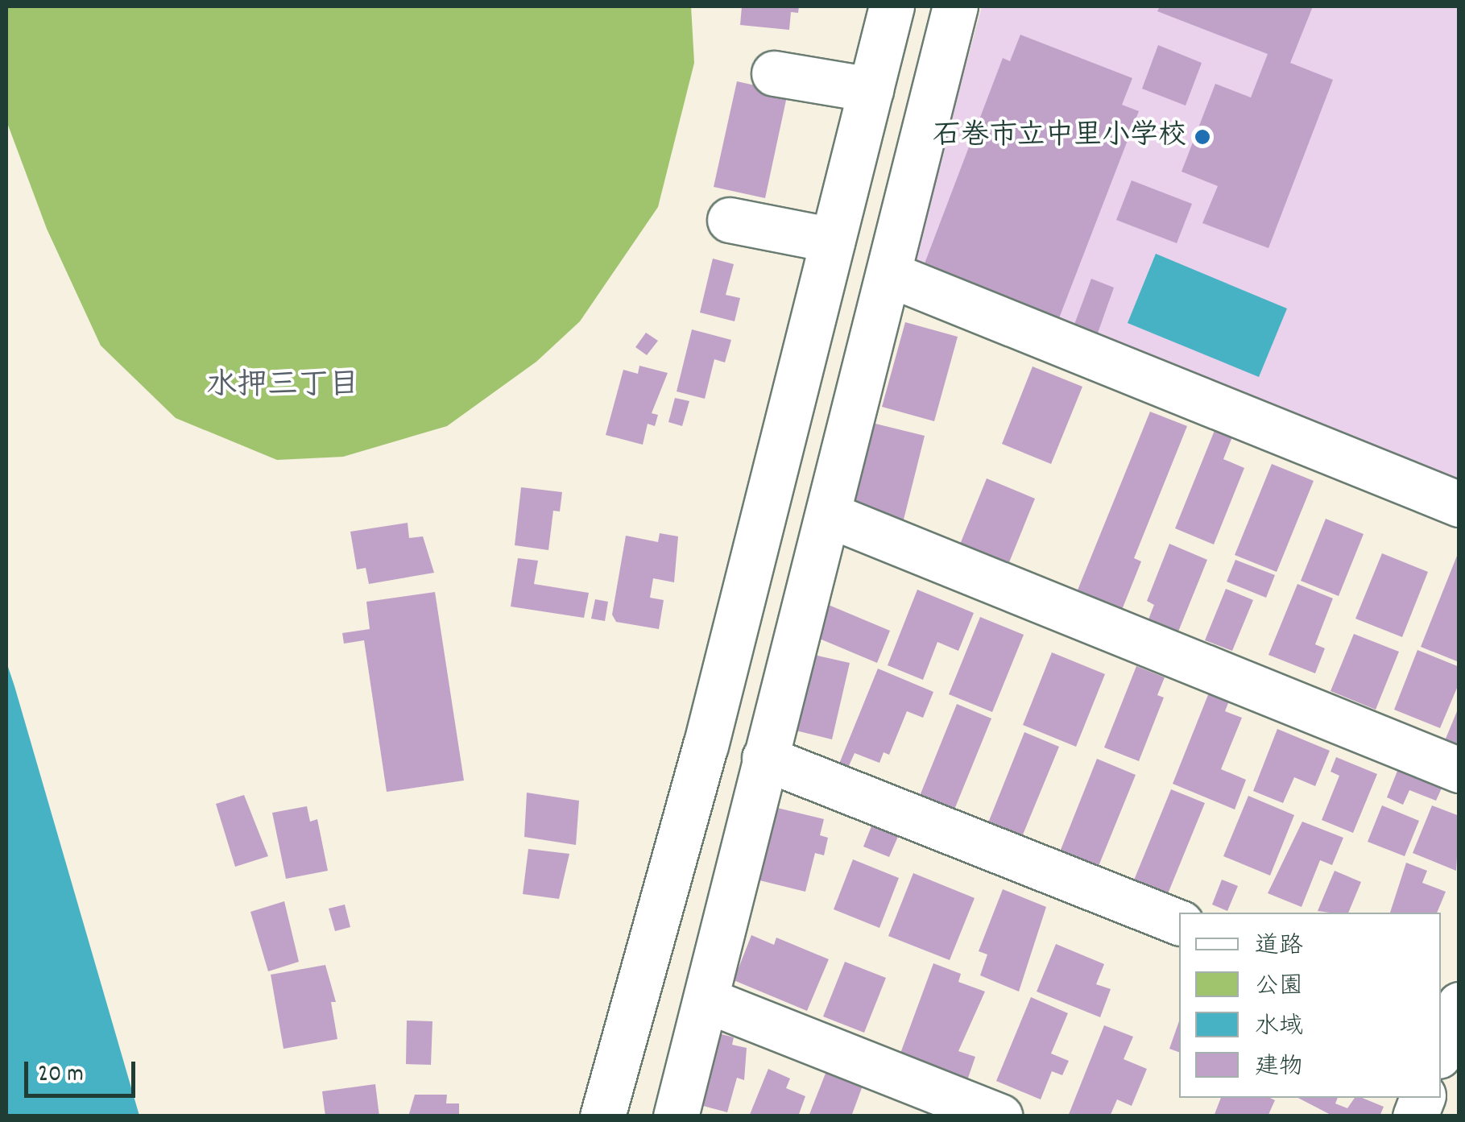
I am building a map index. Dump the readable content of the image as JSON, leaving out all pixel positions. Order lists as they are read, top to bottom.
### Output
{
  "districts": ["水押三丁目"],
  "places": ["石巻市立中里小学校"],
  "legend": [
    "道路",
    "公園",
    "水域",
    "建物"
  ],
  "scale_bar": "20 m"
}
